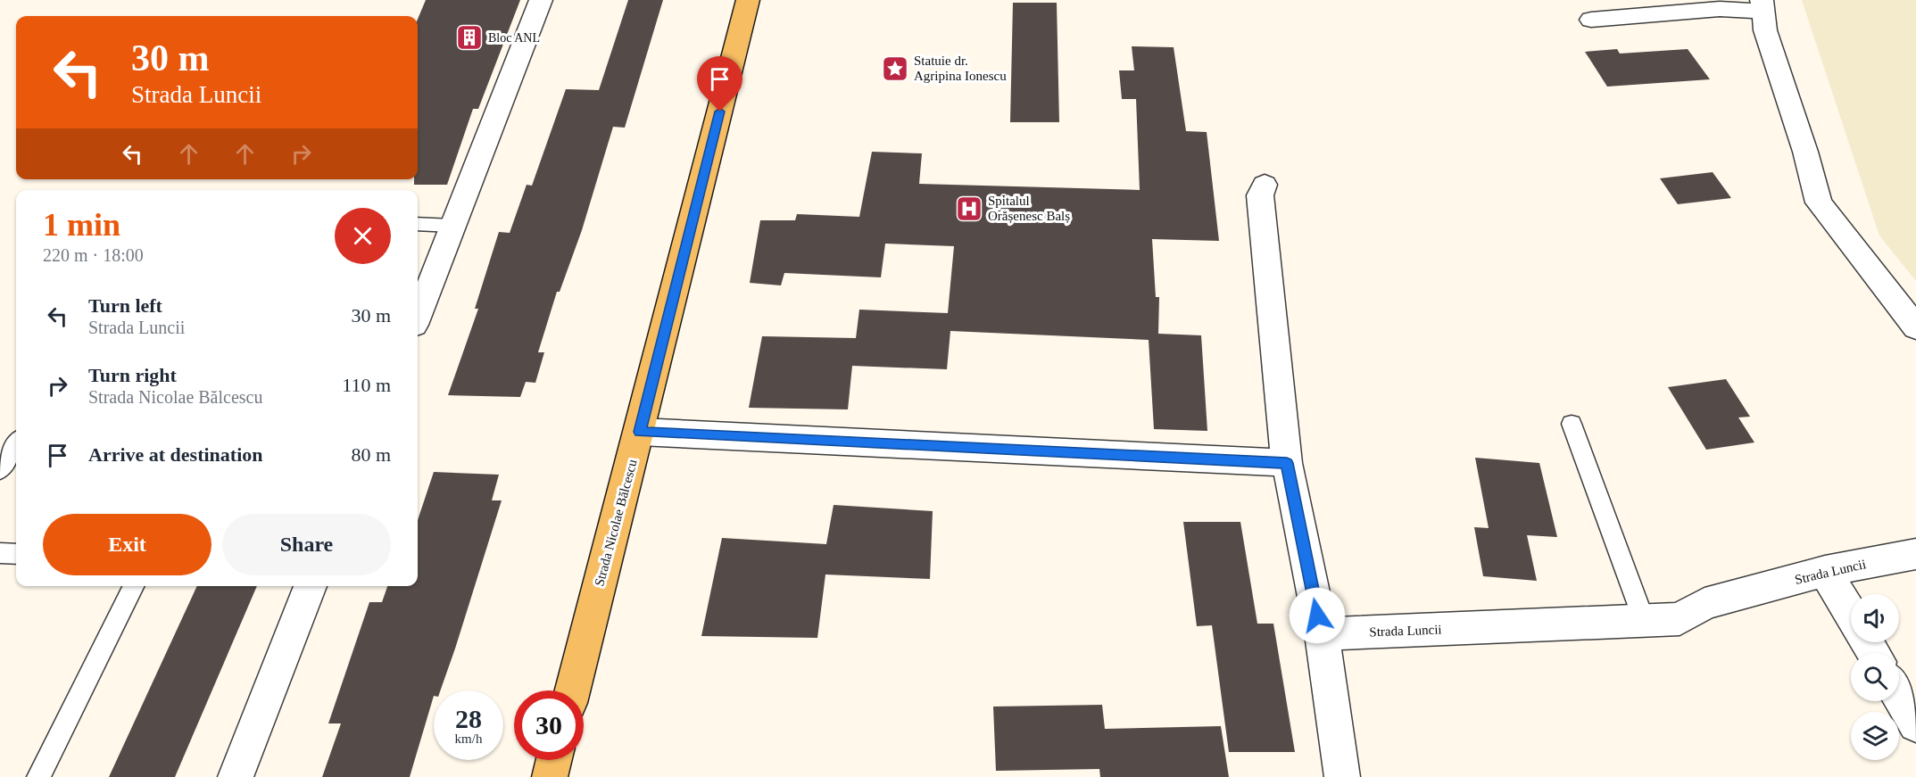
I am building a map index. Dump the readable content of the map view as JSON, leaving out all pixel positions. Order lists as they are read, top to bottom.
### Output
{
  "streets": {
    "main road": ["Strada Nicolae Bălcescu"],
    "street": ["Strada Luncii"]
  },
  "places": {
    "building": ["Bloc ANL"],
    "place": ["Statuie dr. Agripina Ionescu"],
    "hospital": ["Spitalul Orășenesc Balș"]
  },
  "page": {
    "turn": ["30 m", "Strada Luncii"],
    "heading": ["1 min", "220 m · 18:00"],
    "list": [
      {
        "name": "Turn left",
        "note": "Strada Luncii",
        "value": "30 m"
      },
      {
        "name": "Turn right",
        "note": "Strada Nicolae Bălcescu",
        "value": "110 m"
      },
      {
        "name": "Arrive at destination",
        "value": "80 m"
      }
    ],
    "buttons": ["Exit", "Share"],
    "speed": "28 km/h",
    "limit": "30"
  }
}
